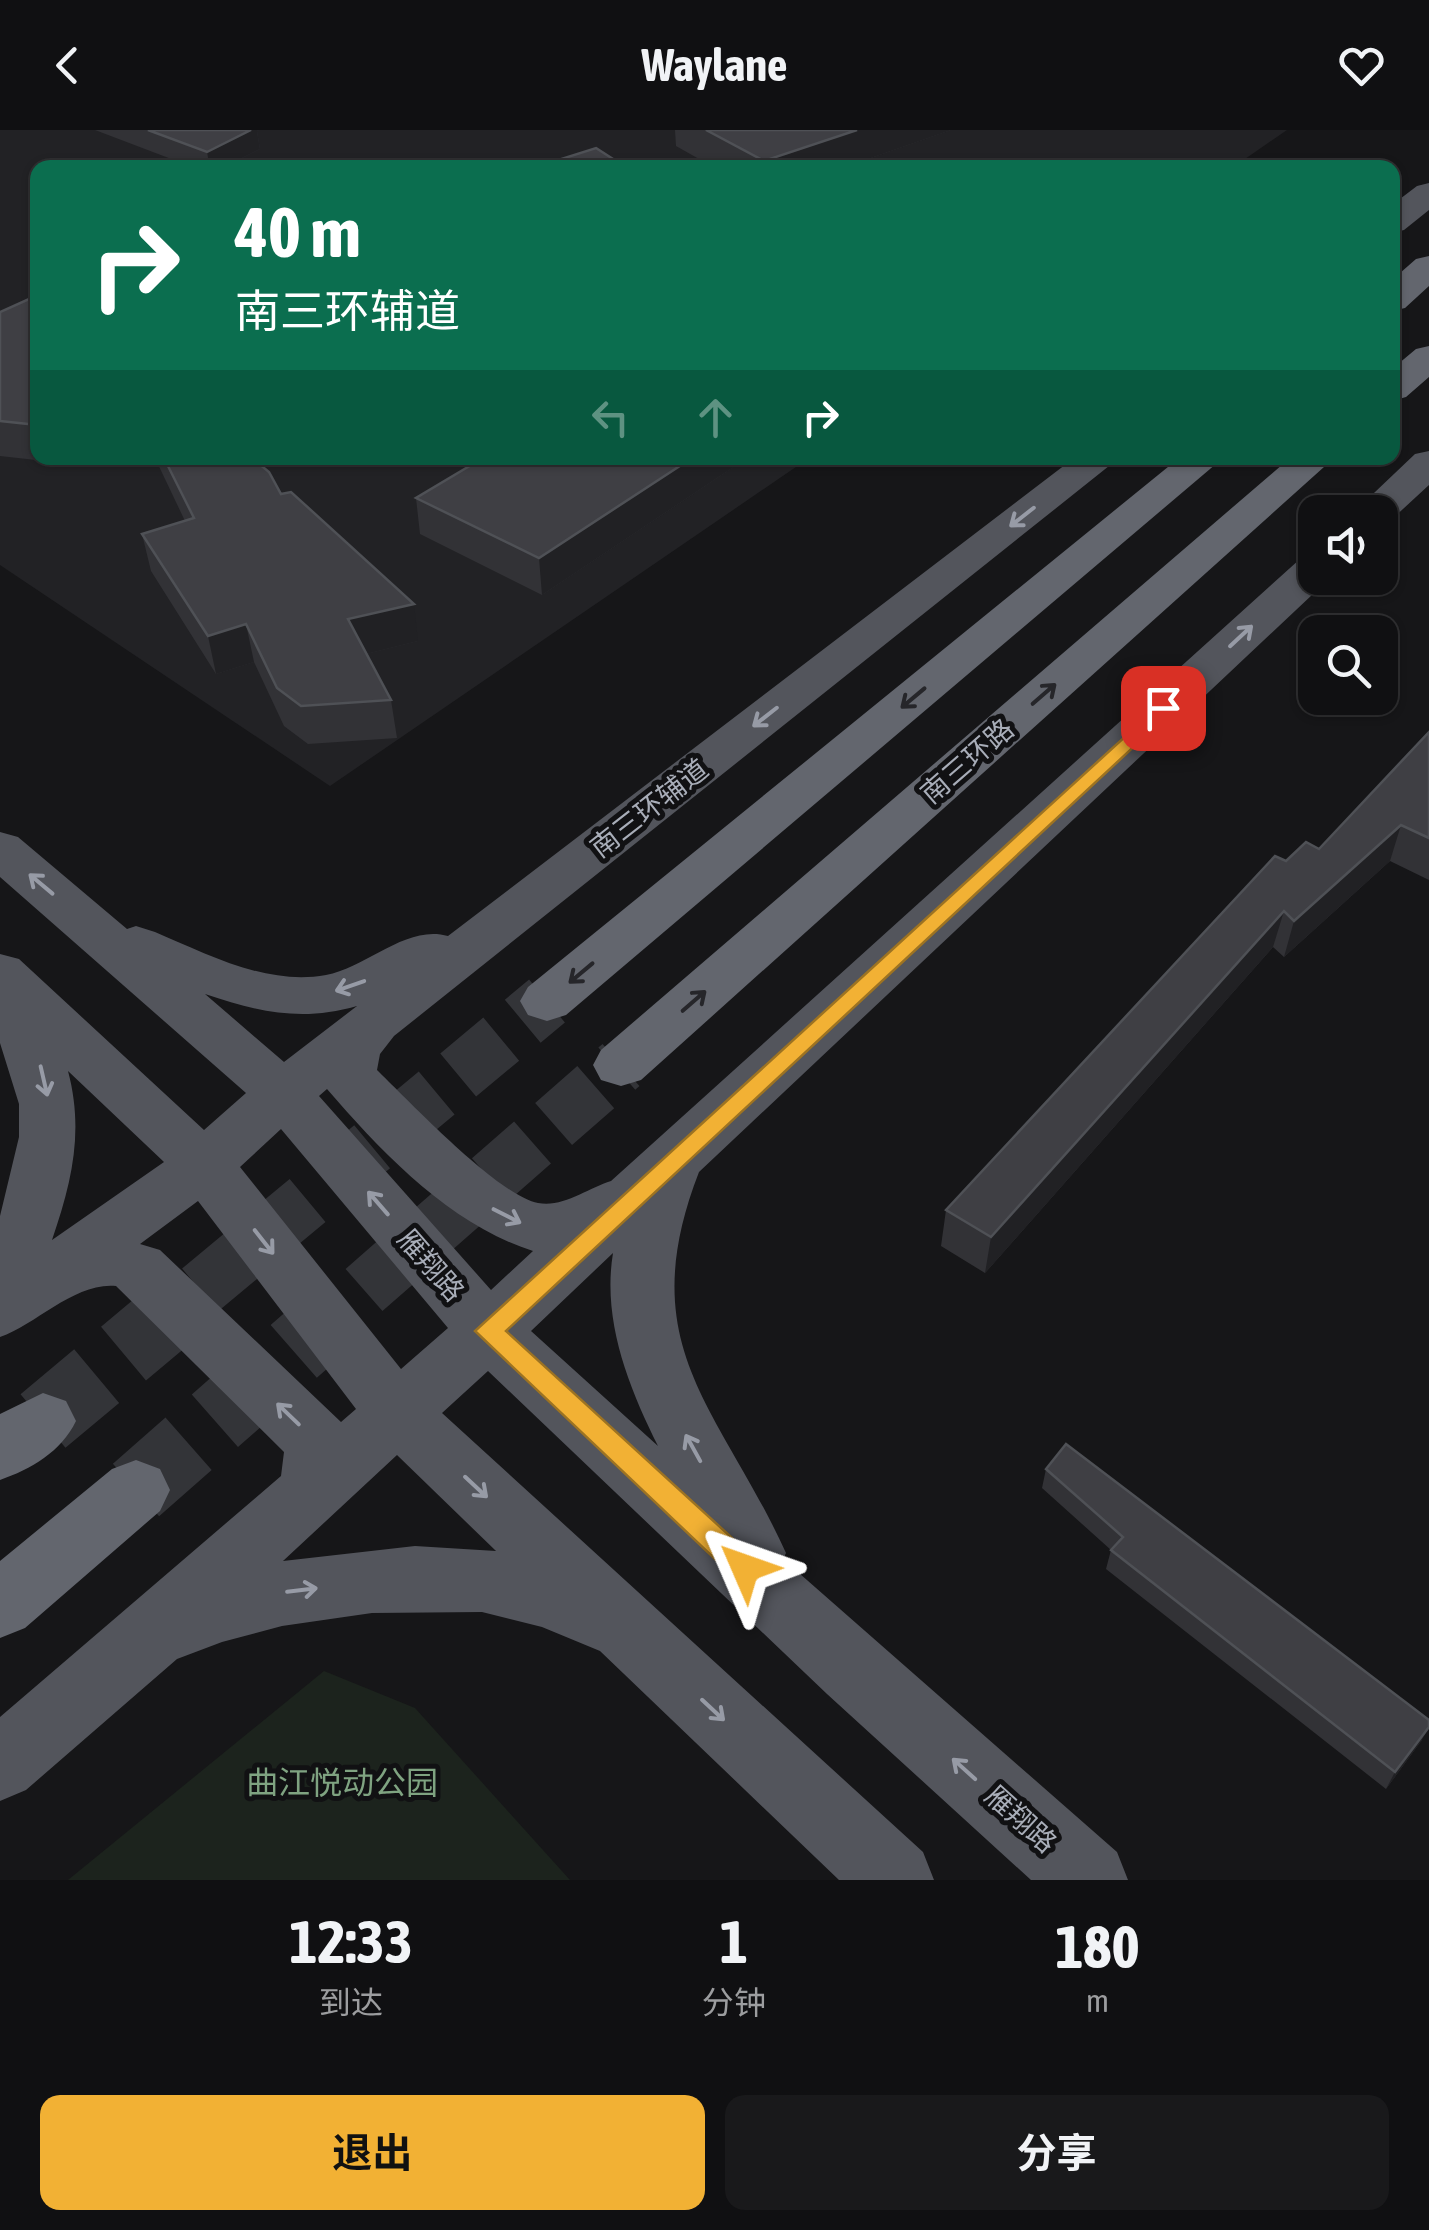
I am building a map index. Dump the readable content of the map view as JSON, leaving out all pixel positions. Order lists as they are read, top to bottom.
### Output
{
  "streets": {
    "highway": ["南三环路"],
    "main road": ["南三环辅道", "雁翔路"]
  },
  "crossings": [
    ["南三环辅道", "雁翔路"]
  ],
  "parks": ["曲江悦动公园"],
  "page": {
    "header": "Waylane",
    "turn": ["40 m", "南三环辅道"],
    "eta": [
      "12:33",
      "到达",
      "1",
      "分钟",
      "180",
      "m"
    ],
    "buttons": ["退出", "分享"]
  }
}
